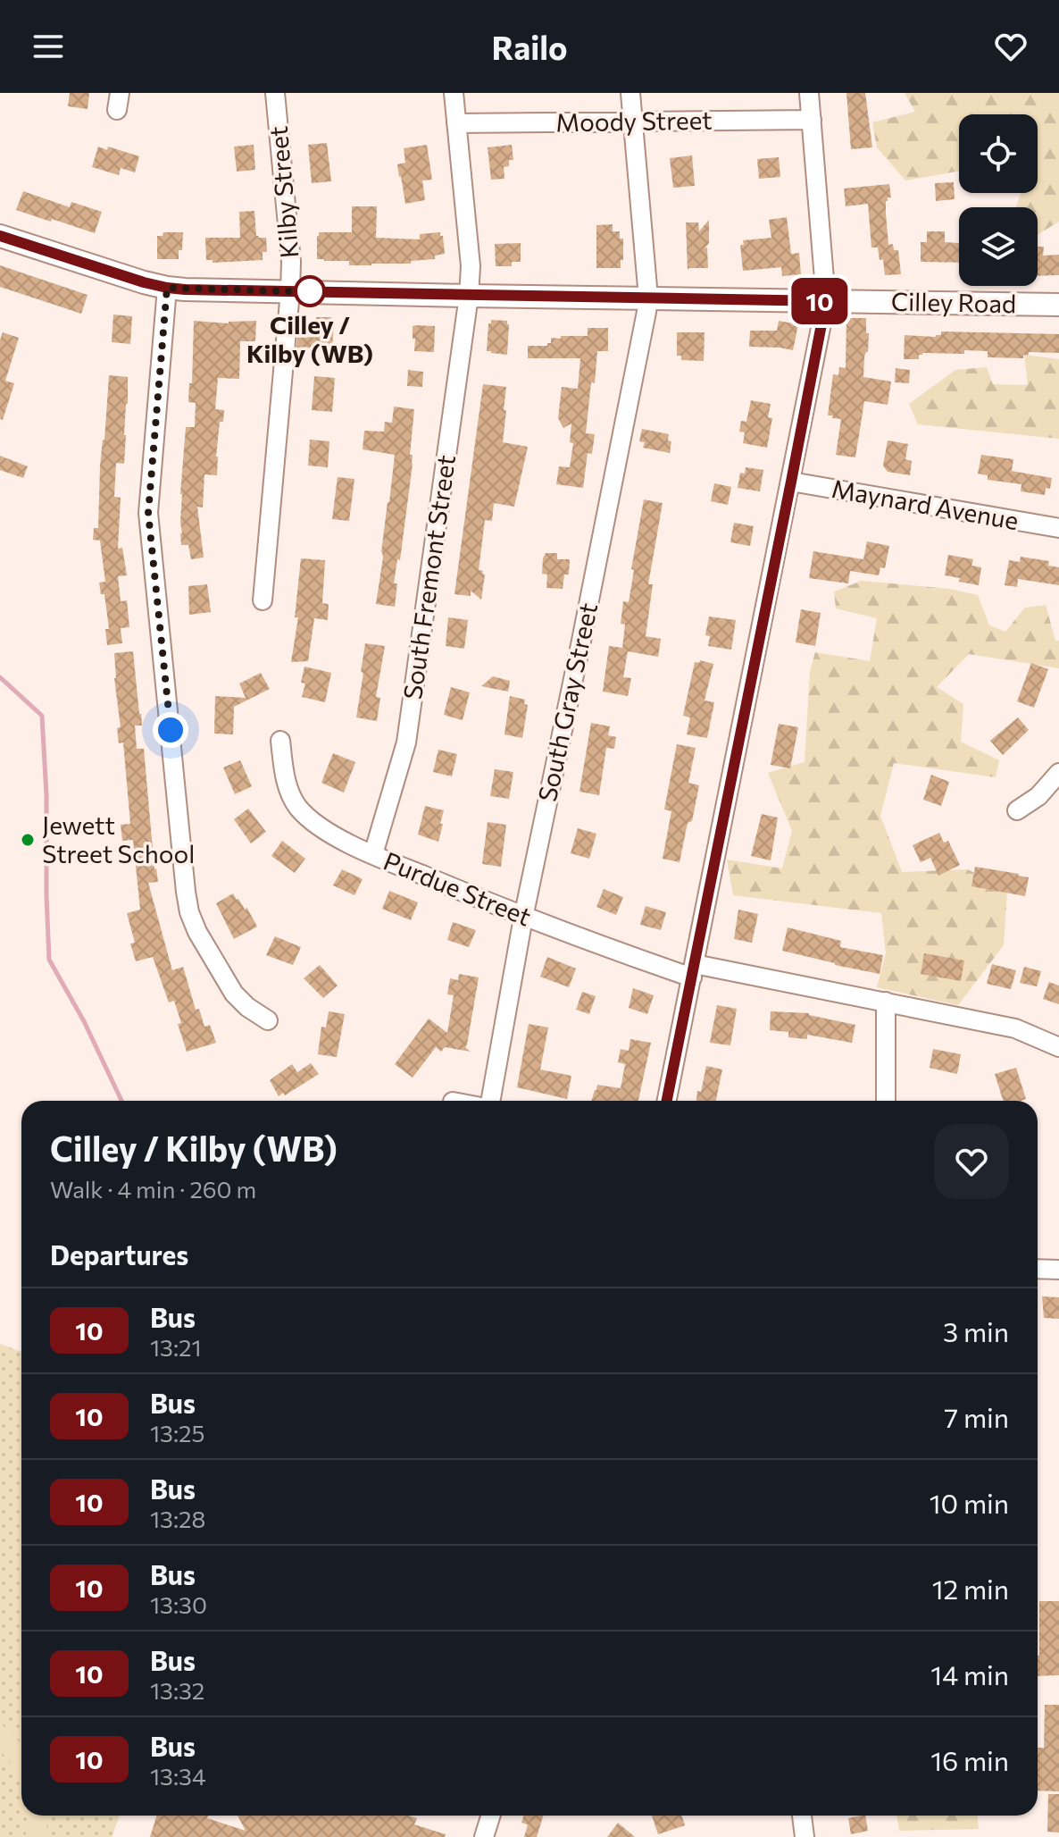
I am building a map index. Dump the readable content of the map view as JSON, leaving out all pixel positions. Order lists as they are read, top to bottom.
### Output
{
  "streets": {
    "street": [
      "Moody Street",
      "Kilby Street",
      "Cilley Road",
      "Maynard Avenue",
      "South Fremont Street",
      "South Gray Street",
      "Purdue Street"
    ]
  },
  "crossings": [
    ["Moody Street", "South Fremont Street"],
    ["Moody Street", "South Gray Street"],
    ["Kilby Street", "Cilley Road"],
    ["Cilley Road", "South Fremont Street"],
    ["Cilley Road", "South Gray Street"],
    ["South Fremont Street", "Purdue Street"],
    ["South Gray Street", "Purdue Street"]
  ],
  "places": ["Cilley / Kilby (WB)", "Jewett Street School"],
  "lines": ["bus line 10"],
  "page": {
    "header": "Railo",
    "on_map": "10",
    "heading": [
      ["Cilley / Kilby (WB)", "Walk · 4 min · 260 m"],
      "Departures"
    ],
    "list": [
      {
        "mark": "10",
        "name": "Bus",
        "note": "13:21",
        "value": "3 min"
      },
      {
        "mark": "10",
        "name": "Bus",
        "note": "13:25",
        "value": "7 min"
      },
      {
        "mark": "10",
        "name": "Bus",
        "note": "13:28",
        "value": "10 min"
      },
      {
        "mark": "10",
        "name": "Bus",
        "note": "13:30",
        "value": "12 min"
      },
      {
        "mark": "10",
        "name": "Bus",
        "note": "13:32",
        "value": "14 min"
      },
      {
        "mark": "10",
        "name": "Bus",
        "note": "13:34",
        "value": "16 min"
      }
    ]
  }
}
